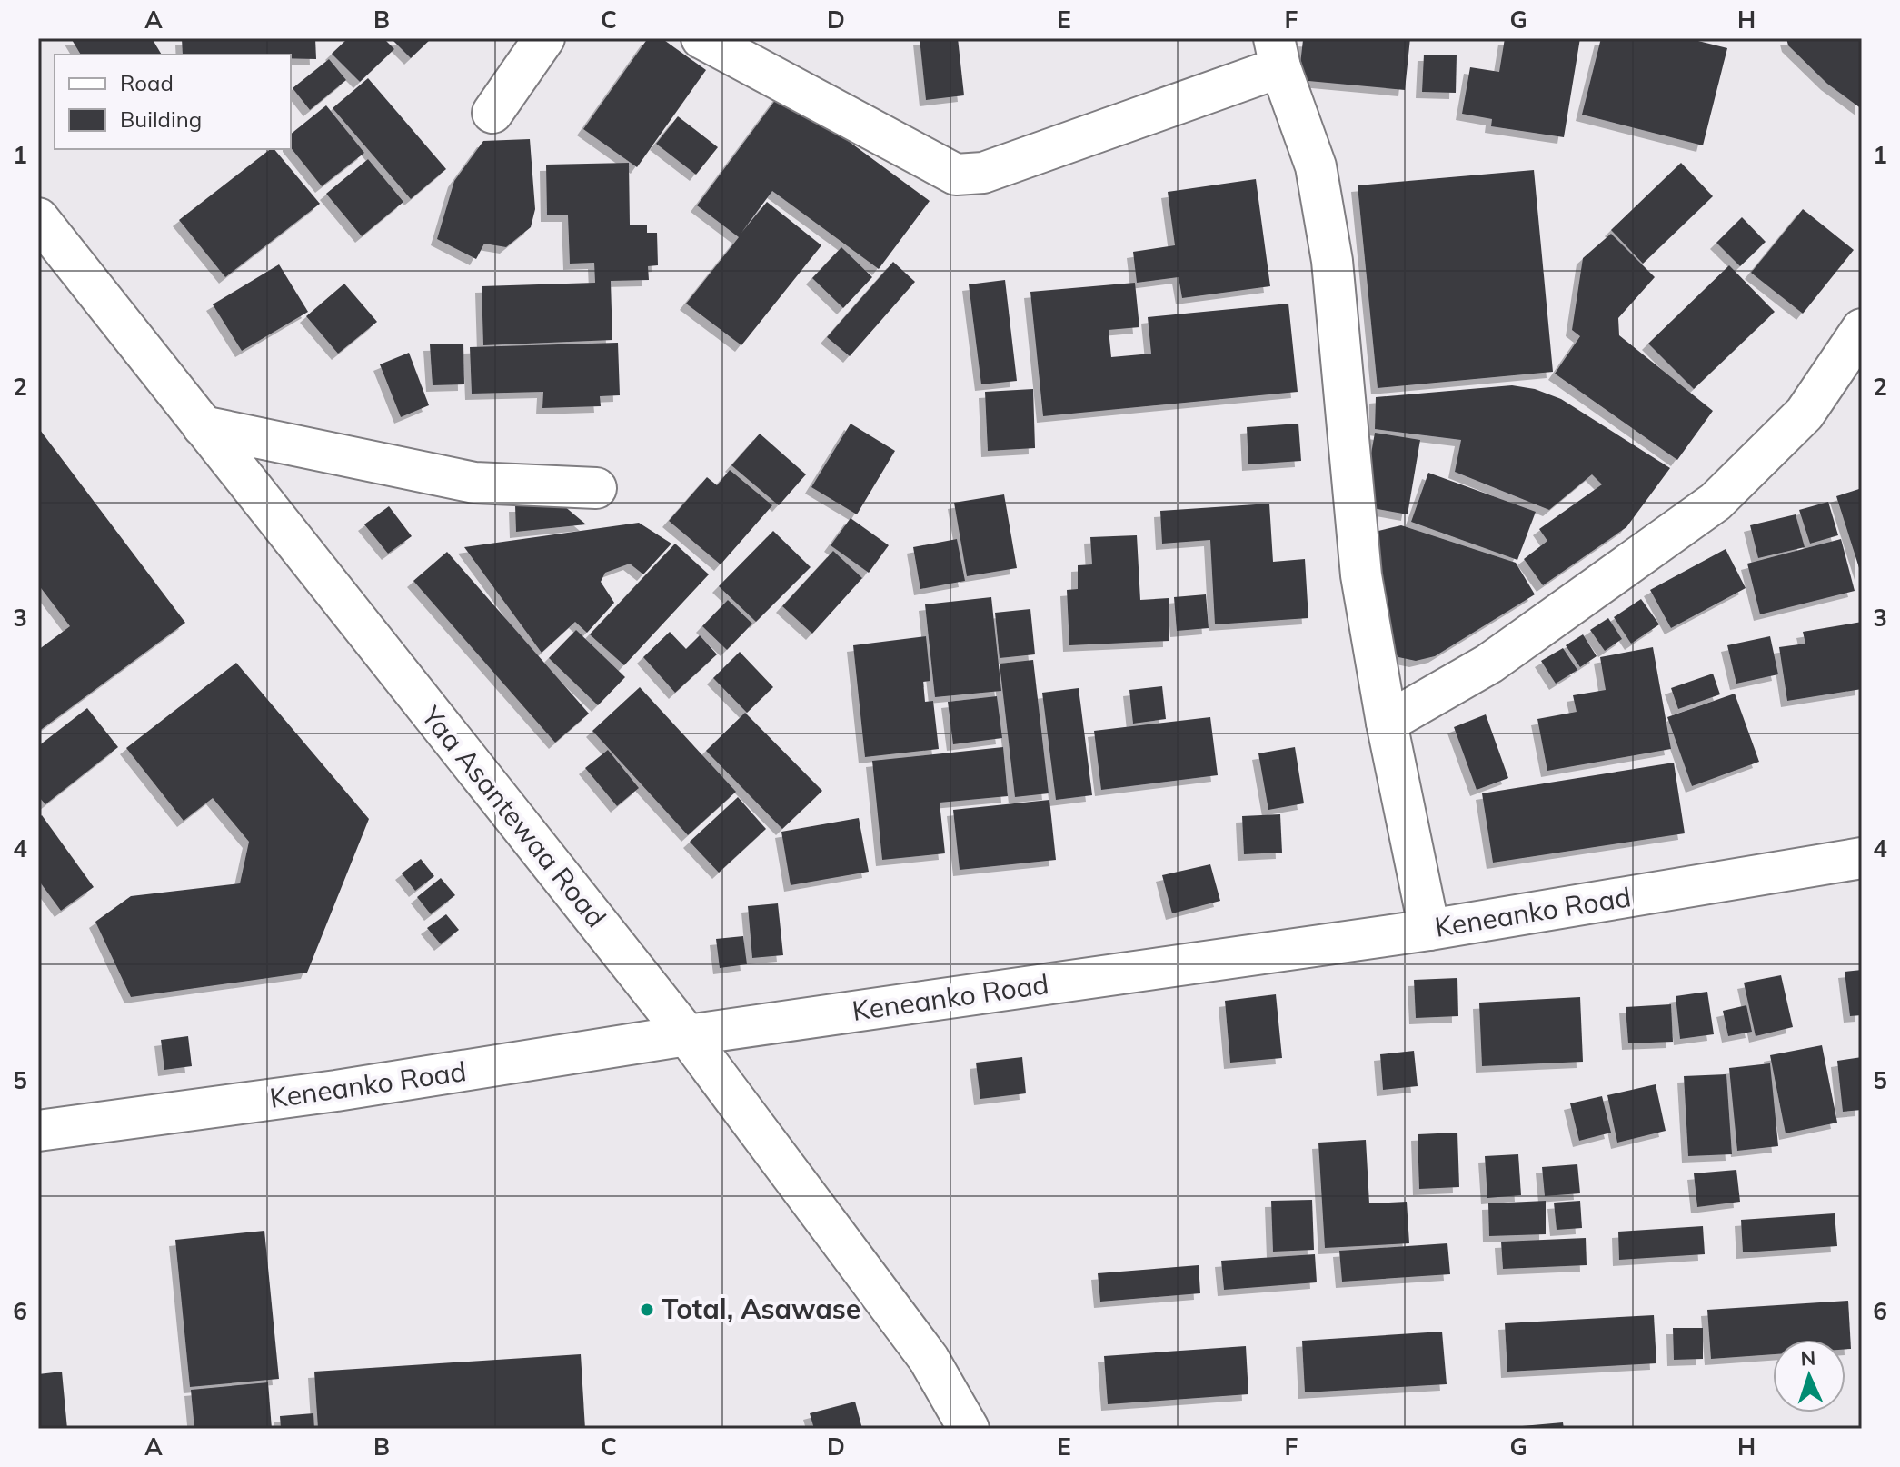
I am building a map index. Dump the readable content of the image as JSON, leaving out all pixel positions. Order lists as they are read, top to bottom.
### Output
{
  "streets": {
    "street": ["Yaa Asantewaa Road", "Keneanko Road"]
  },
  "crossings": [
    ["Yaa Asantewaa Road", "Keneanko Road"]
  ],
  "places": ["Total, Asawase"],
  "legend": ["Road", "Building"],
  "north": "top",
  "grid": {
    "columns": [
      "A",
      "B",
      "C",
      "D",
      "E",
      "F",
      "G",
      "H"
    ],
    "rows": [
      "1",
      "2",
      "3",
      "4",
      "5",
      "6"
    ]
  }
}
